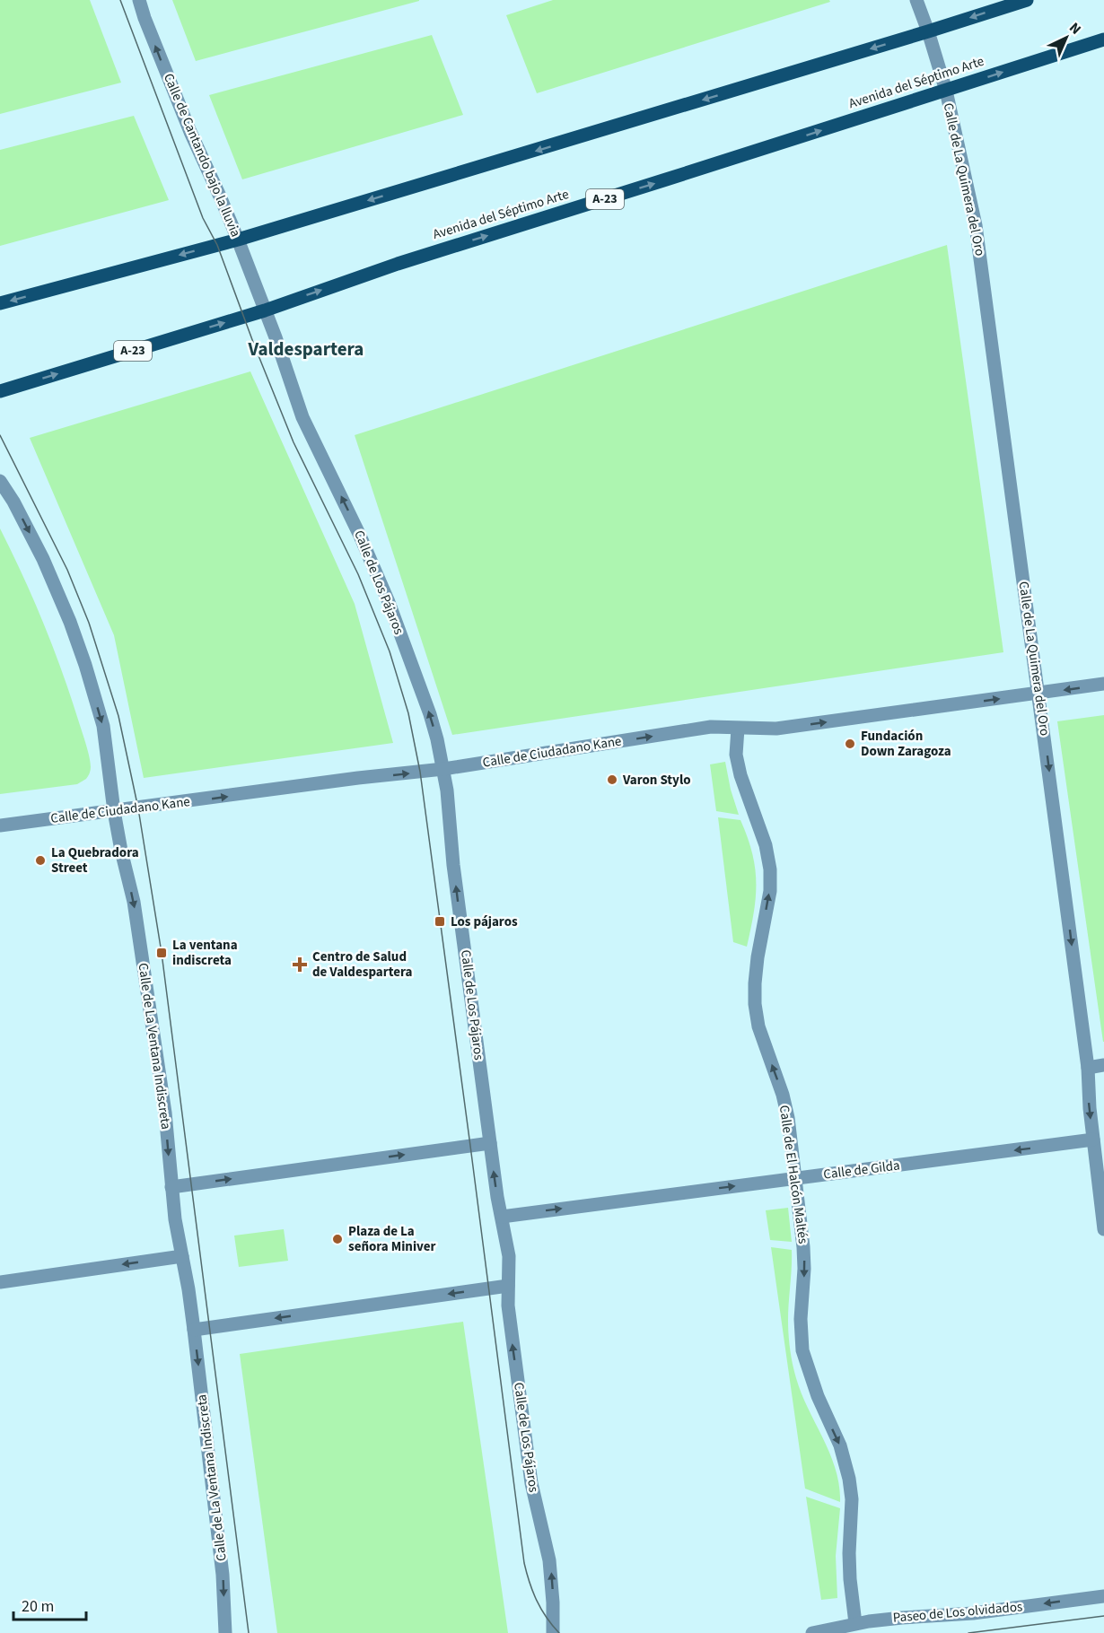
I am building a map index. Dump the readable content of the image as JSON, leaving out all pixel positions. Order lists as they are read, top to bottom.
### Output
{
  "streets": {
    "main road": ["Avenida del Séptimo Arte", "A-23"],
    "street": [
      "Calle de Cantando bajo la lluvia",
      "Calle de La Quimera del Oro",
      "Calle de Los Pájaros",
      "Calle de Ciudadano Kane",
      "Calle de La Ventana Indiscreta",
      "Calle de Gilda",
      "Calle de El Halcón Maltés",
      "Paseo de Los olvidados"
    ]
  },
  "crossings": [
    ["Avenida del Séptimo Arte", "Calle de Cantando bajo la lluvia"],
    ["Avenida del Séptimo Arte", "Calle de La Quimera del Oro"],
    ["Avenida del Séptimo Arte", "Calle de Los Pájaros"],
    ["Calle de Cantando bajo la lluvia", "Calle de Los Pájaros"],
    ["Calle de La Quimera del Oro", "Calle de Ciudadano Kane"],
    ["Calle de La Quimera del Oro", "Calle de Gilda"],
    ["Calle de Los Pájaros", "Calle de Ciudadano Kane"],
    ["Calle de Los Pájaros", "Calle de Gilda"],
    ["Calle de Ciudadano Kane", "Calle de La Ventana Indiscreta"],
    ["Calle de Ciudadano Kane", "Calle de El Halcón Maltés"],
    ["Calle de Gilda", "Calle de El Halcón Maltés"],
    ["Calle de El Halcón Maltés", "Paseo de Los olvidados"]
  ],
  "one_way": [
    "Calle de Cantando bajo la lluvia",
    "Calle de La Quimera del Oro",
    "Calle de Los Pájaros",
    "Calle de Ciudadano Kane",
    "Calle de La Ventana Indiscreta",
    "Paseo de Los olvidados"
  ],
  "districts": ["Valdespartera"],
  "places": {
    "other": [
      "Fundación Down Zaragoza",
      "Varon Stylo",
      "La Quebradora Street",
      "Plaza de La señora Miniver"
    ],
    "transit": ["Los pájaros", "La ventana indiscreta"],
    "health": ["Centro de Salud de Valdespartera"]
  },
  "scale_bar": "20 m",
  "north": "top right"
}
